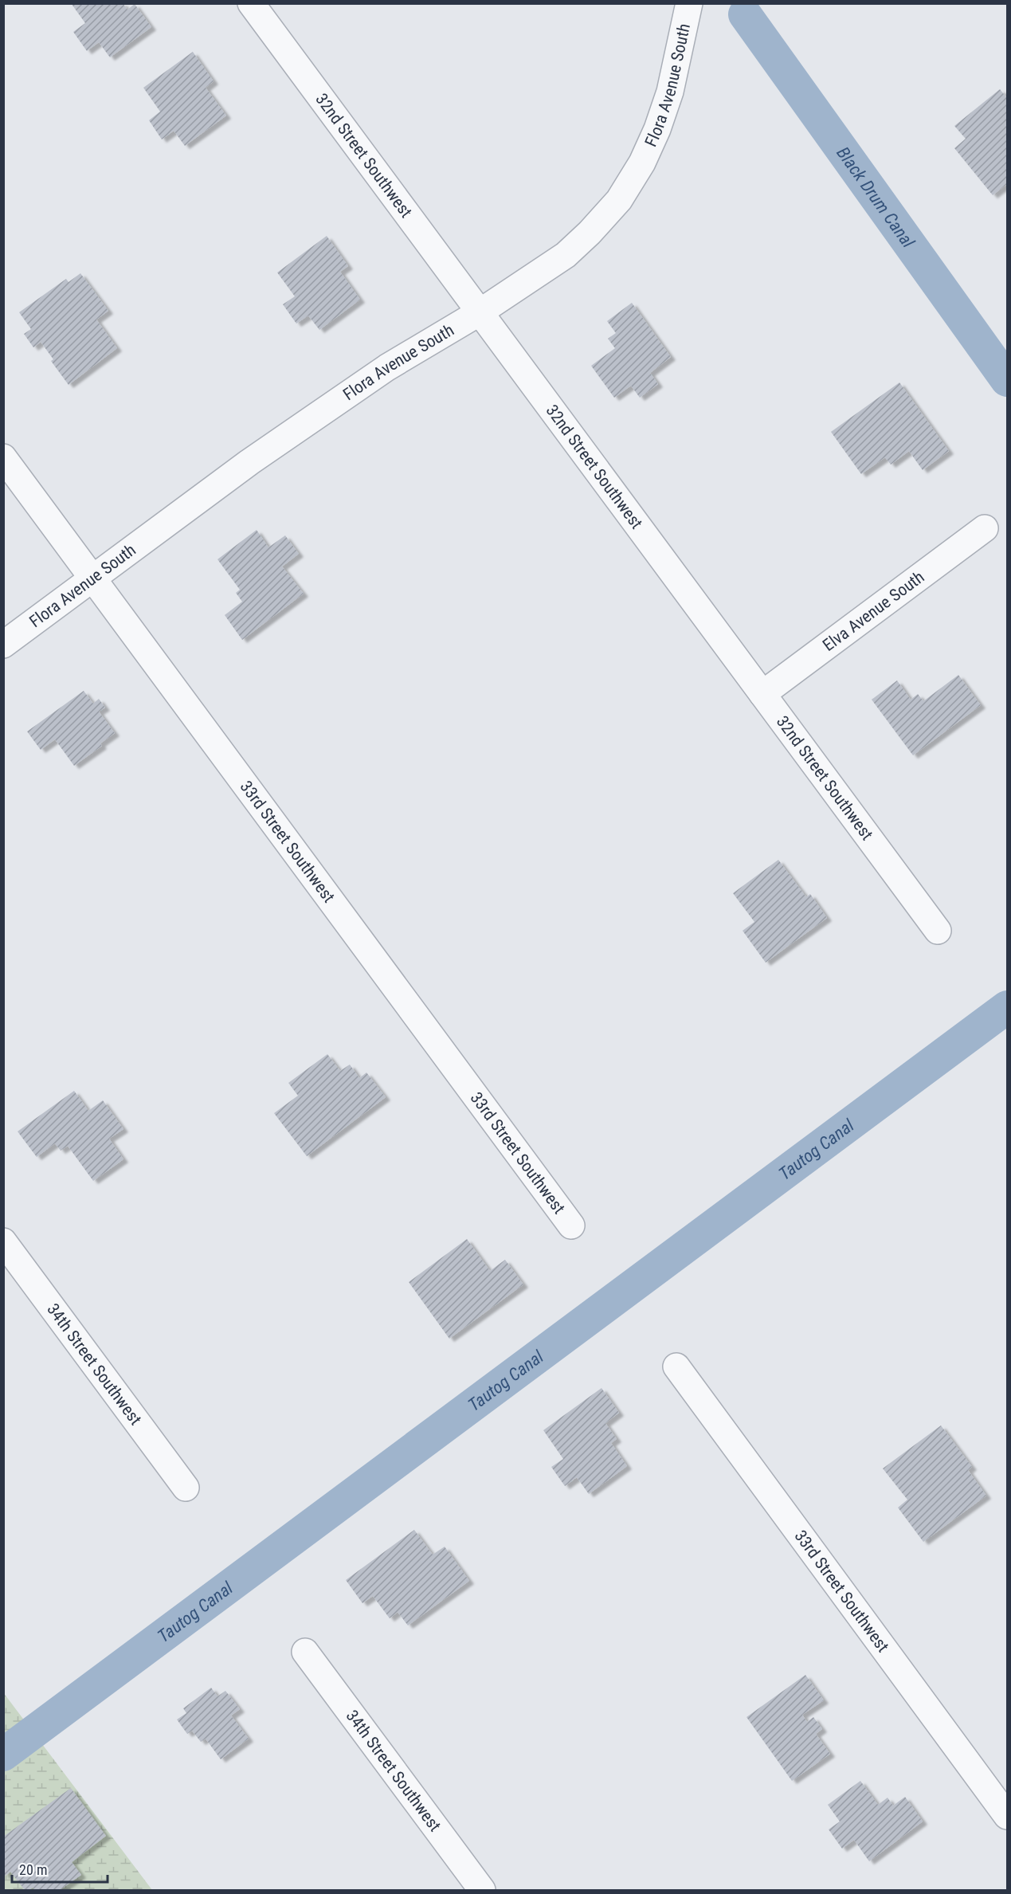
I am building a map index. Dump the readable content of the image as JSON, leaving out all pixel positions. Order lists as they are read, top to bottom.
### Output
{
  "streets": {
    "street": [
      "Flora Avenue South",
      "32nd Street Southwest",
      "Elva Avenue South",
      "33rd Street Southwest",
      "34th Street Southwest"
    ]
  },
  "crossings": [
    ["Flora Avenue South", "32nd Street Southwest"],
    ["Flora Avenue South", "33rd Street Southwest"],
    ["32nd Street Southwest", "Elva Avenue South"]
  ],
  "water": ["Black Drum Canal", "Tautog Canal"],
  "scale_bar": "20 m"
}
